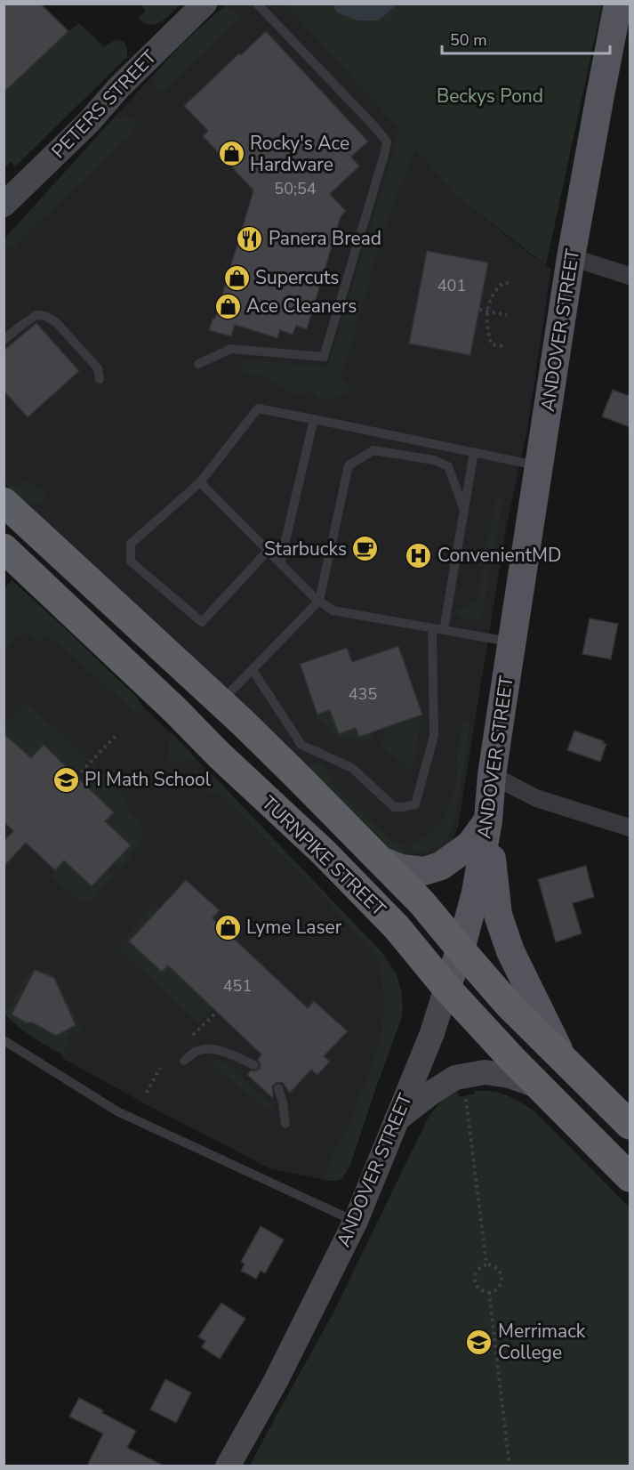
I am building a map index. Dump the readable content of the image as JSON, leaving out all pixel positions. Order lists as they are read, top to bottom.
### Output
{
  "streets": {
    "highway": ["TURNPIKE STREET"],
    "main road": ["PETERS STREET", "ANDOVER STREET"]
  },
  "crossings": [
    ["ANDOVER STREET", "TURNPIKE STREET"]
  ],
  "parks": ["Beckys Pond"],
  "places": {
    "shop": [
      "Rocky's Ace Hardware",
      "Supercuts",
      "Ace Cleaners",
      "Lyme Laser"
    ],
    "restaurant": ["Panera Bread"],
    "cafe": ["Starbucks"],
    "hospital": ["ConvenientMD"],
    "school or university": ["PI Math School", "Merrimack College"]
  },
  "house_numbers": [
    "50;54",
    "401",
    "435",
    "451"
  ],
  "scale_bar": "50 m"
}
